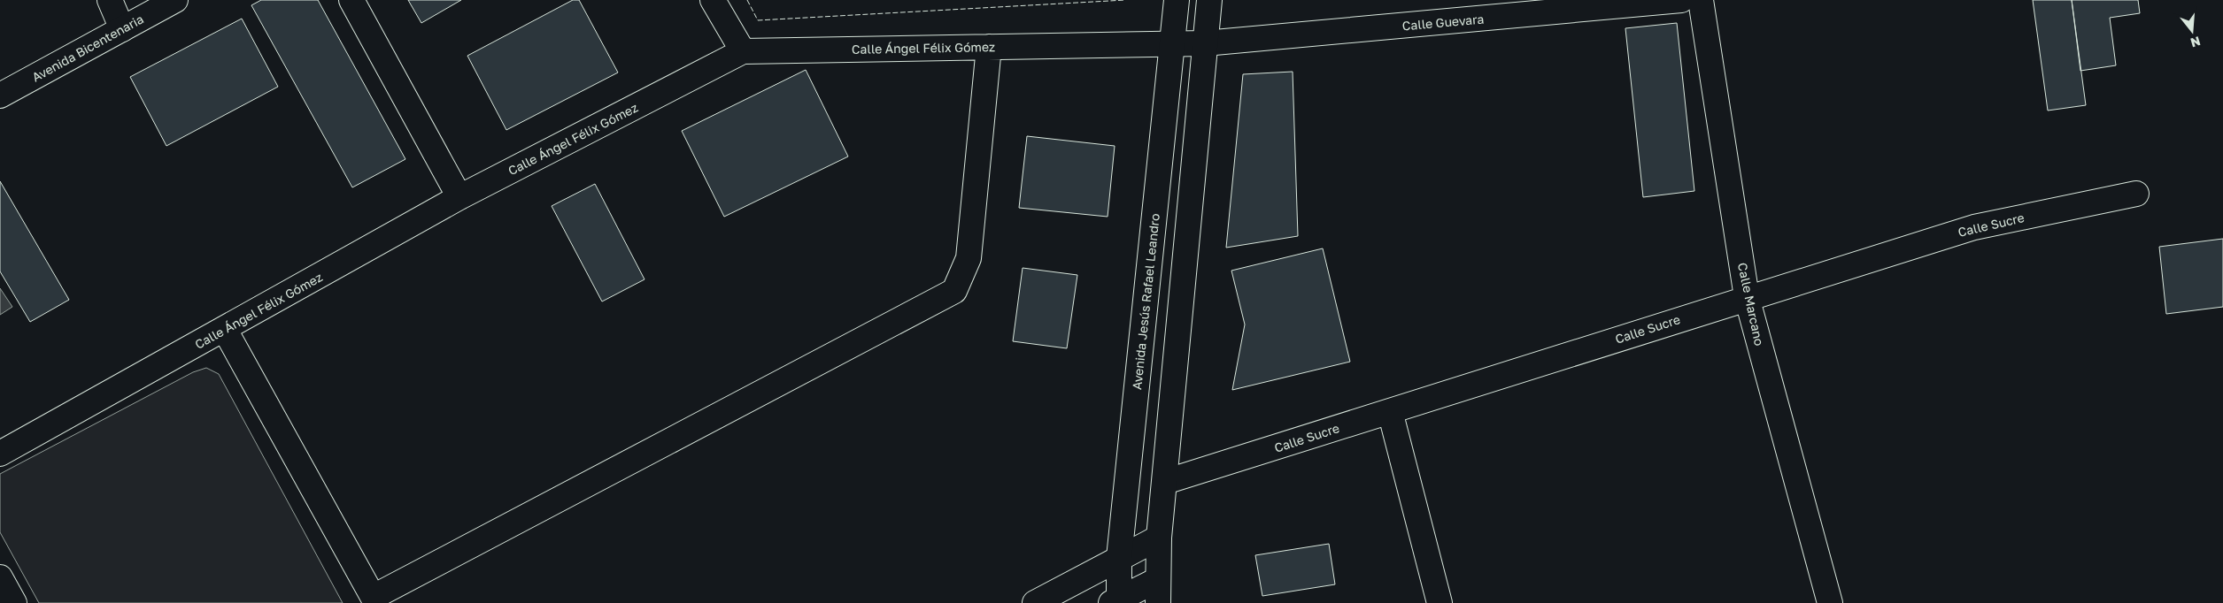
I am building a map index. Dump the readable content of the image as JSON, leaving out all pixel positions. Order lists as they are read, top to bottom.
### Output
{
  "streets": {
    "street": [
      "Calle Guevara",
      "Avenida Bicentenaria",
      "Calle Ángel Félix Gómez",
      "Calle Sucre",
      "Avenida Jesús Rafael Leandro",
      "Calle Marcano"
    ]
  },
  "crossings": [
    ["Calle Guevara", "Calle Ángel Félix Gómez"],
    ["Calle Ángel Félix Gómez", "Avenida Jesús Rafael Leandro"],
    ["Calle Sucre", "Calle Marcano"]
  ],
  "north": "bottom"
}
